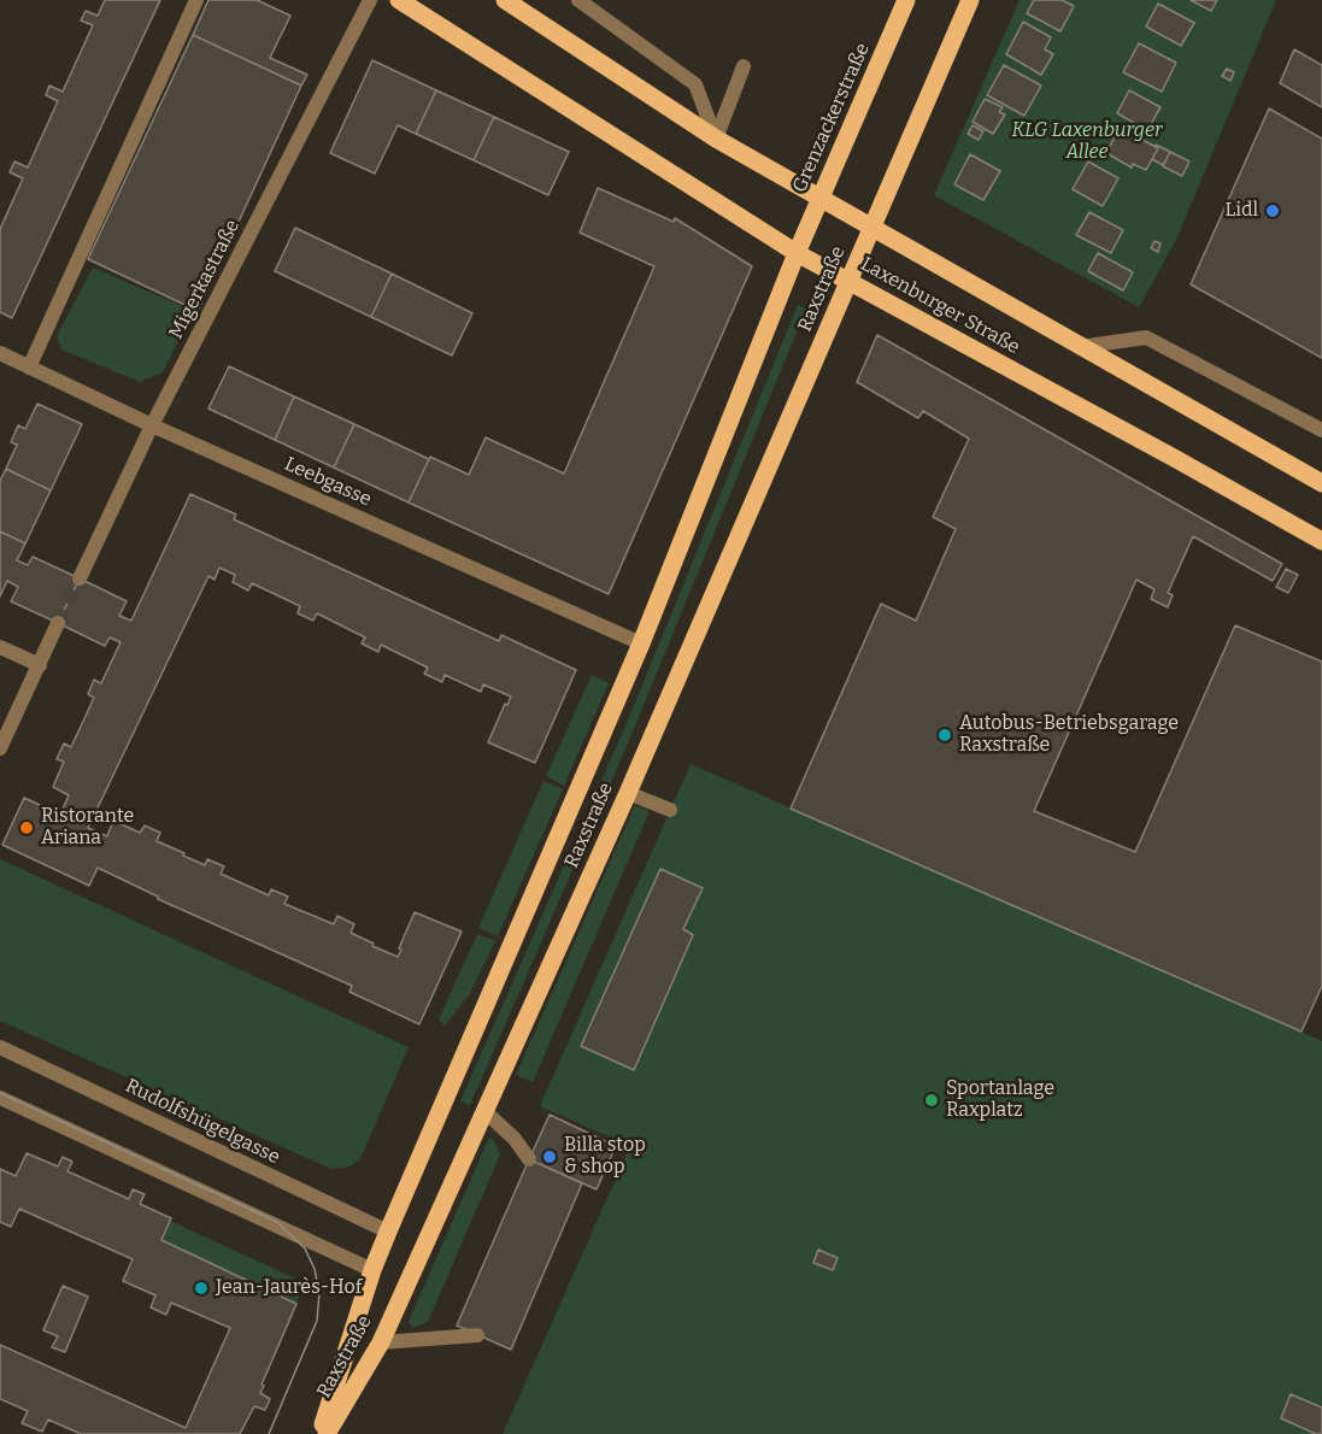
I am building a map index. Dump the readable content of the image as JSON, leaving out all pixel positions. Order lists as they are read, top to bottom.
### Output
{
  "streets": {
    "main road": ["Grenzackerstraße", "Raxstraße", "Laxenburger Straße"],
    "street": ["Migerkastraße", "Leebgasse", "Rudolfshügelgasse"]
  },
  "crossings": [
    ["Grenzackerstraße", "Raxstraße"],
    ["Grenzackerstraße", "Laxenburger Straße"],
    ["Migerkastraße", "Leebgasse"],
    ["Raxstraße", "Laxenburger Straße"],
    ["Raxstraße", "Leebgasse"],
    ["Raxstraße", "Rudolfshügelgasse"]
  ],
  "parks": ["KLG Laxenburger Allee"],
  "places": [
    "Lidl",
    "Autobus-Betriebsgarage Raxstraße",
    "Ristorante Ariana",
    "Sportanlage Raxplatz",
    "Billa stop & shop",
    "Jean-Jaurès-Hof"
  ]
}
